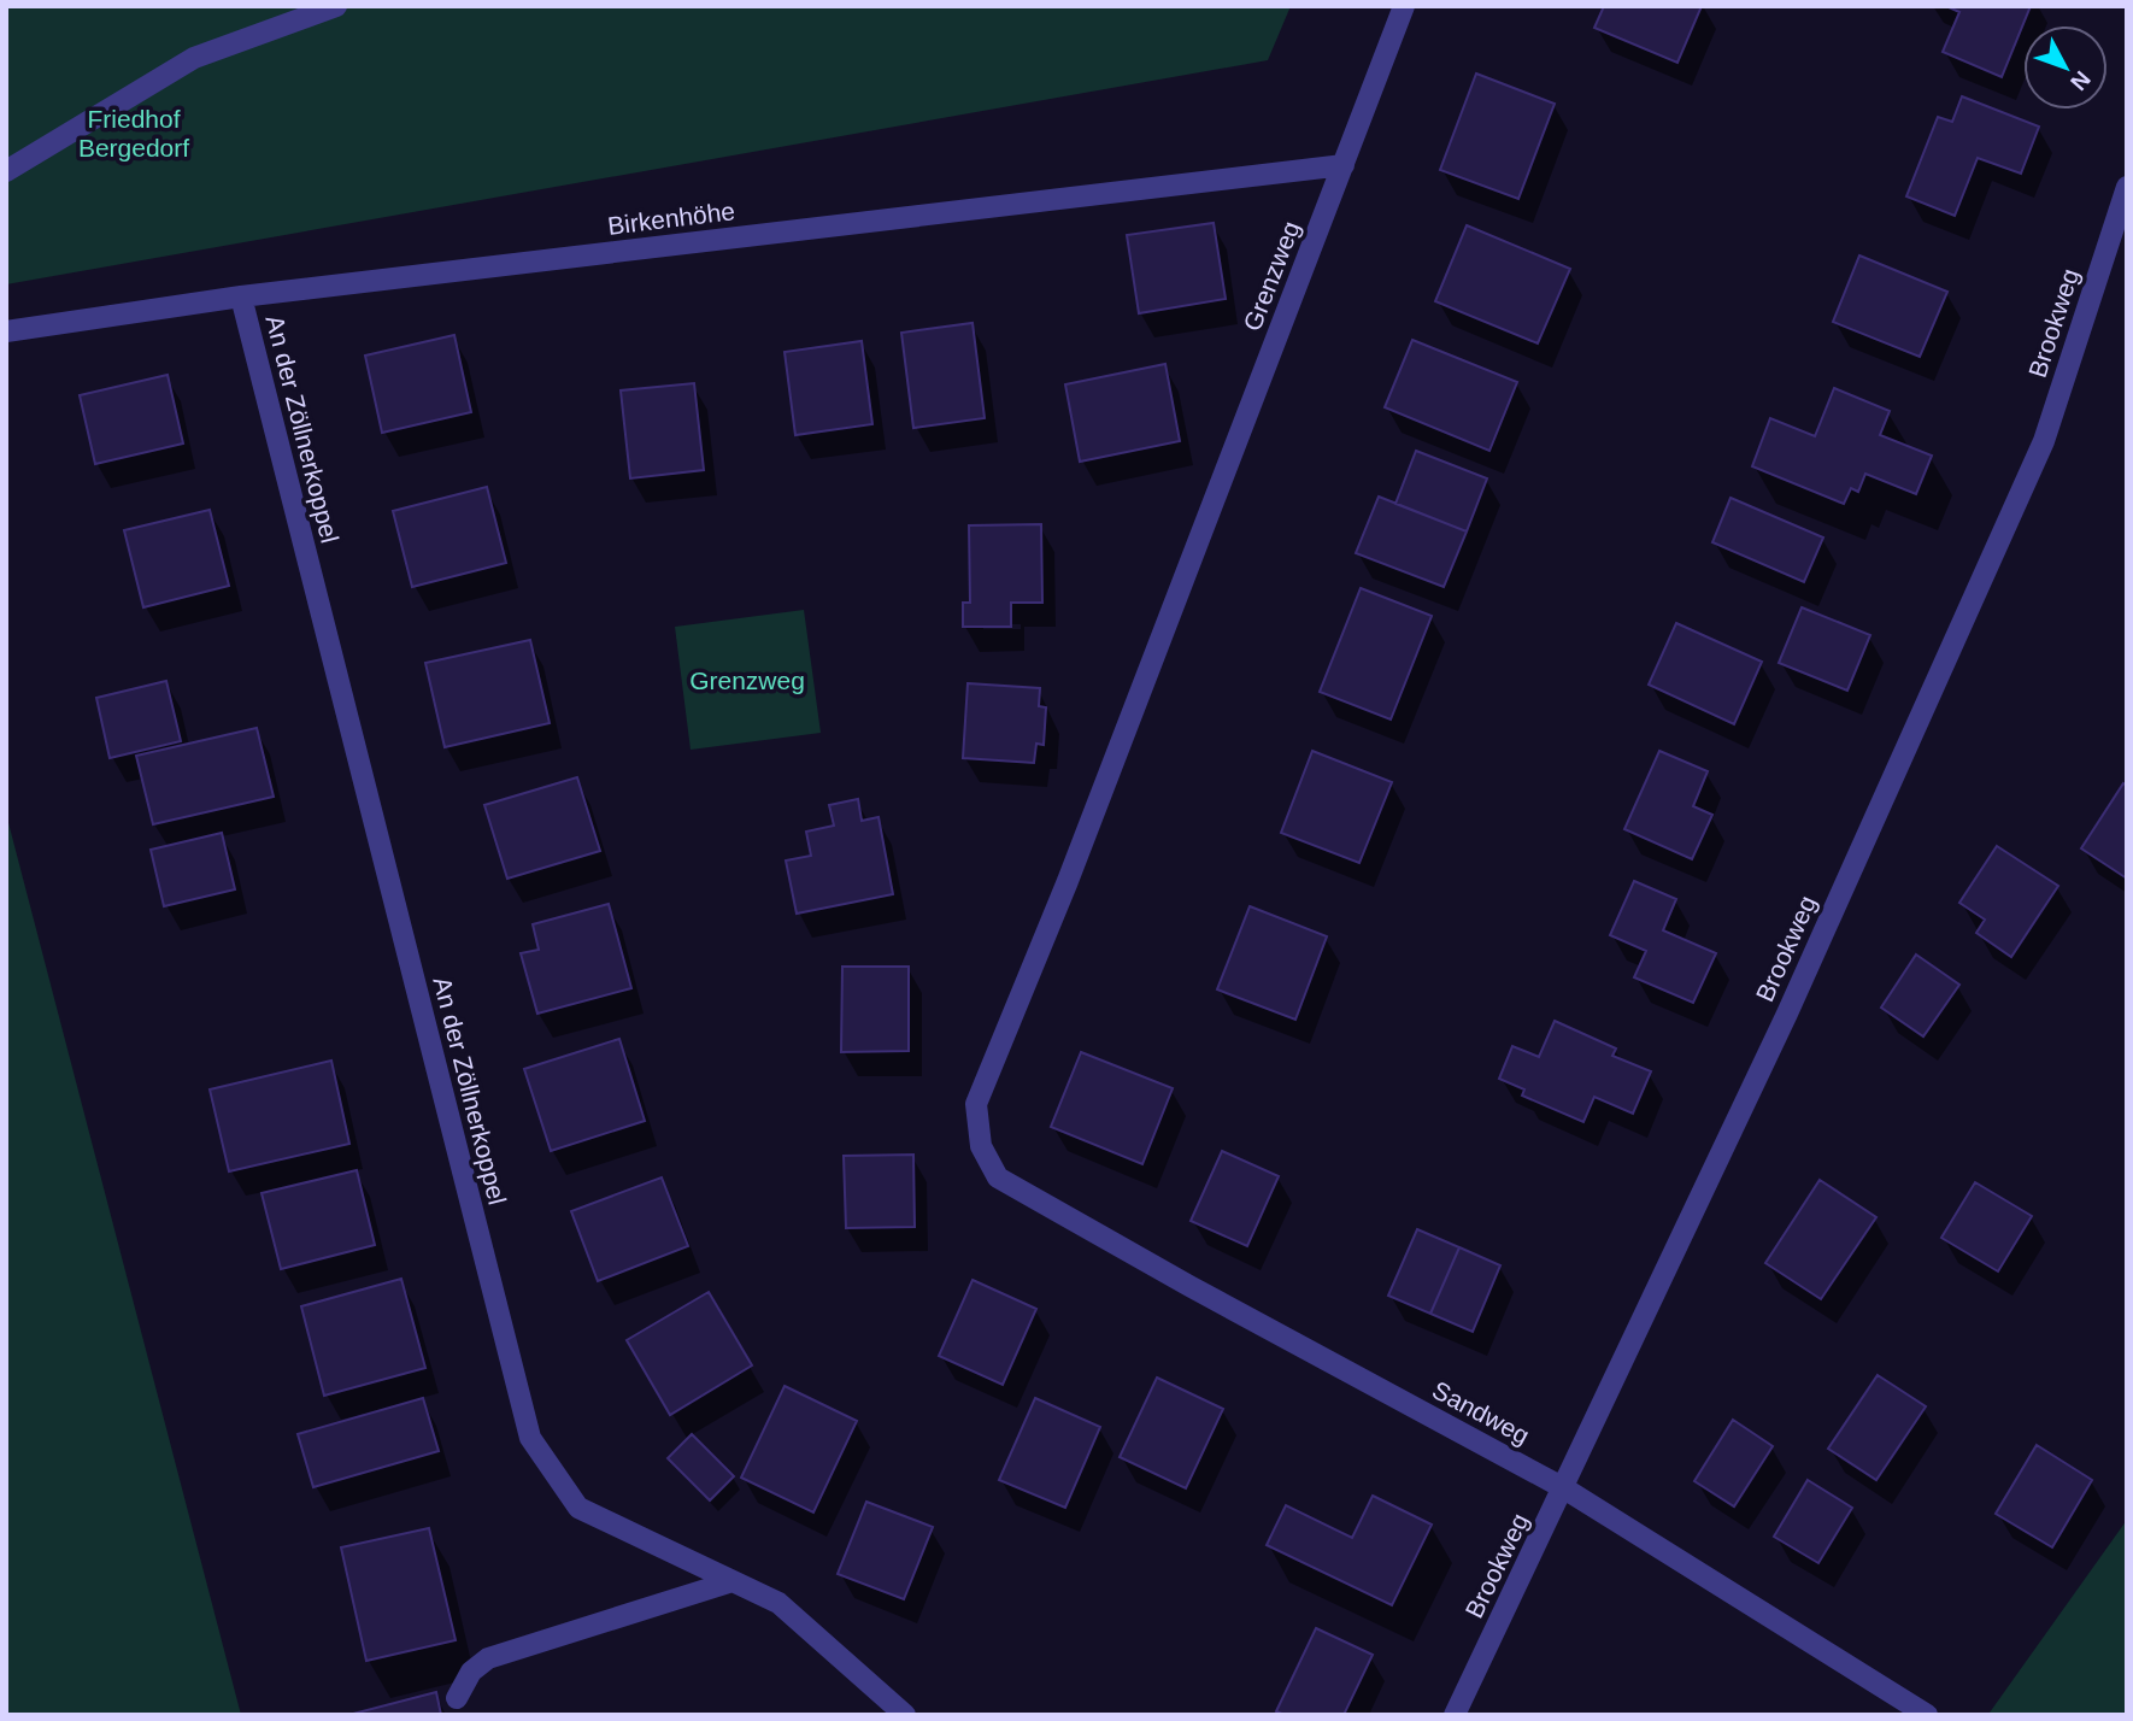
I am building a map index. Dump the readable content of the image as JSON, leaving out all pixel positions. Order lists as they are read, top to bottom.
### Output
{
  "streets": {
    "street": [
      "Birkenhöhe",
      "Grenzweg",
      "Brookweg",
      "An der Zöllnerkoppel",
      "Sandweg"
    ]
  },
  "crossings": [
    ["Birkenhöhe", "Grenzweg"],
    ["Birkenhöhe", "An der Zöllnerkoppel"],
    ["Grenzweg", "Sandweg"],
    ["Brookweg", "Sandweg"]
  ],
  "parks": ["Friedhof Bergedorf", "Grenzweg"],
  "north": "bottom right"
}
